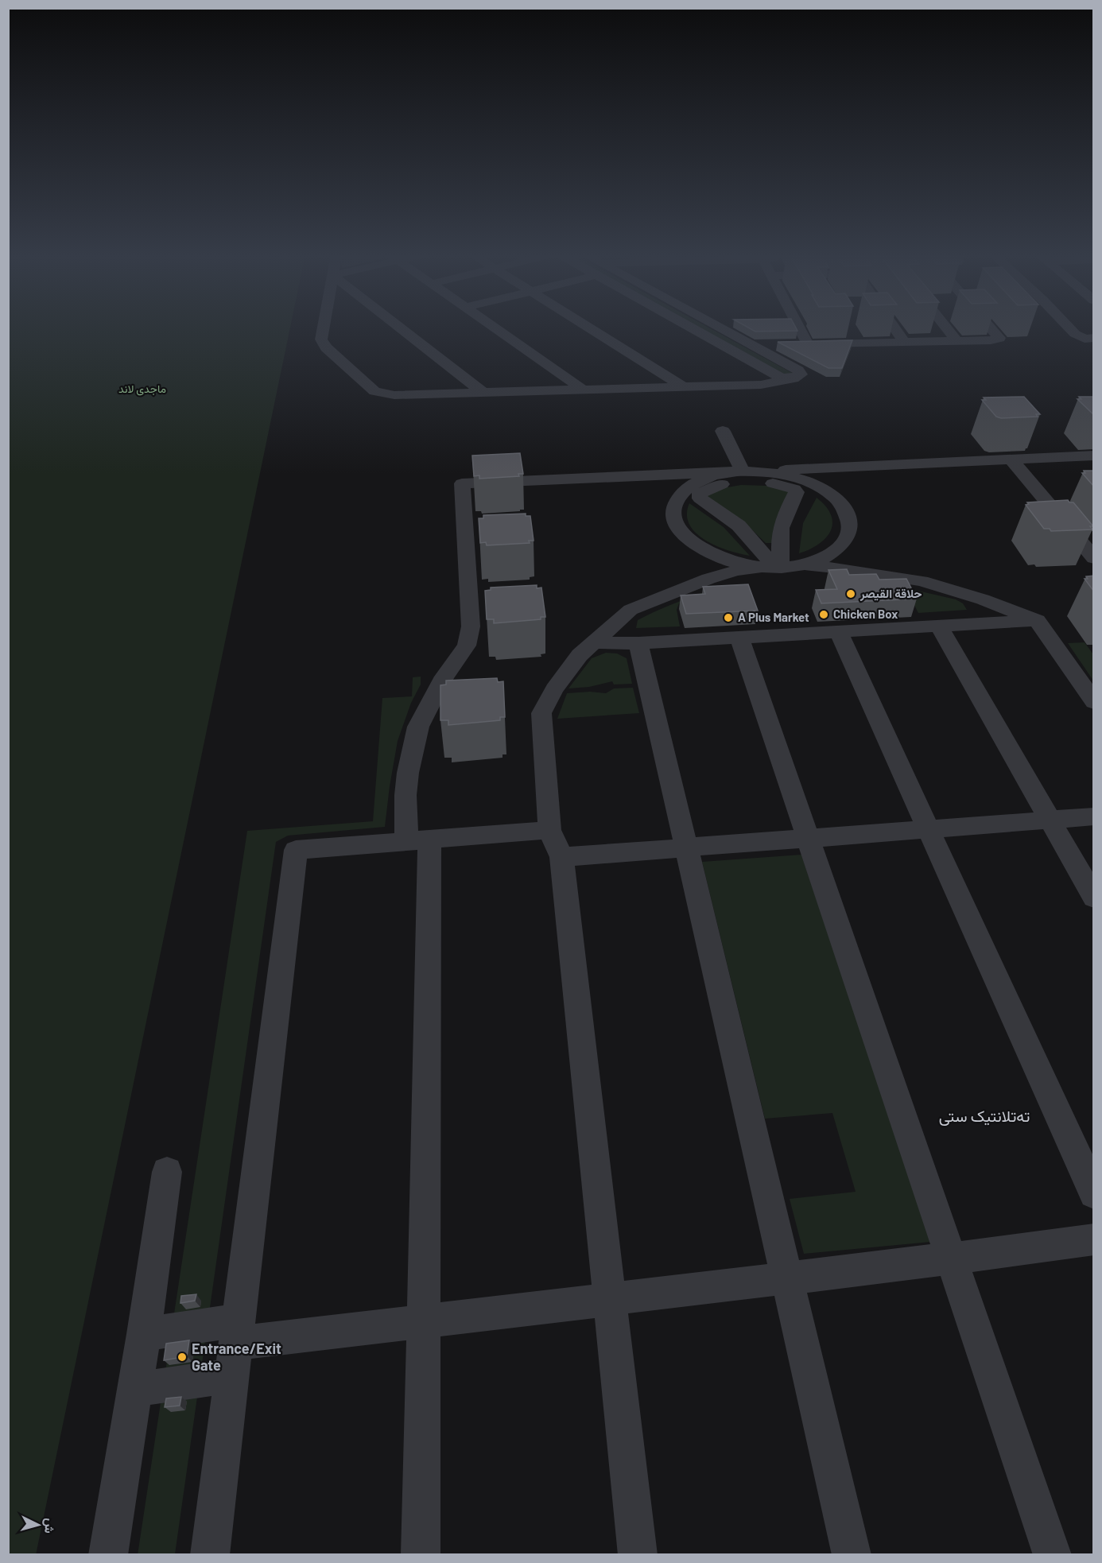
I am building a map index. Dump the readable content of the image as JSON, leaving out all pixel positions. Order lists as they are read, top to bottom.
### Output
{
  "districts": ["تەتلانتیک ستی"],
  "parks": ["ماجدی لاند"],
  "places": [
    "حلاقة القيصر",
    "Chicken Box",
    "A Plus Market",
    "Entrance/Exit Gate"
  ],
  "north": "right"
}
